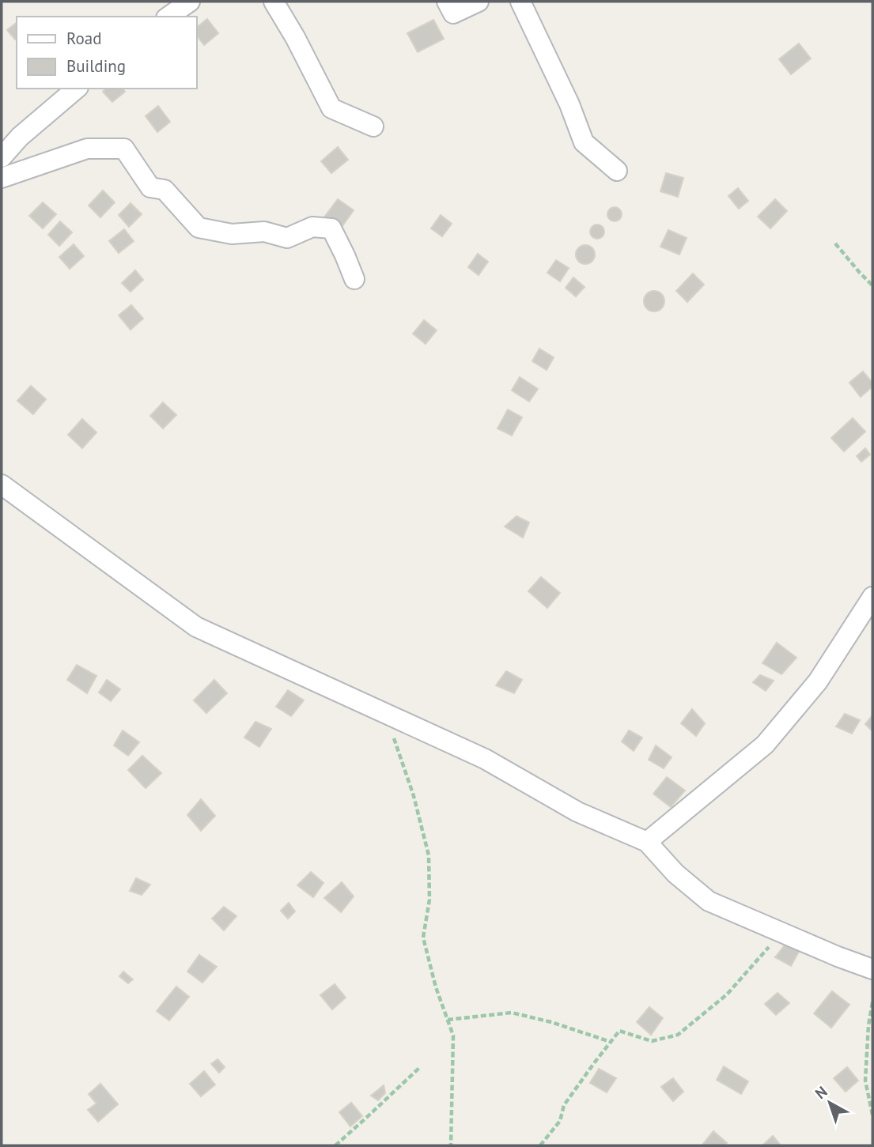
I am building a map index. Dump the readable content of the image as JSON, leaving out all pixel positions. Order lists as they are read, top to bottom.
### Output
{
  "legend": ["Road", "Building"],
  "north": "top left"
}
